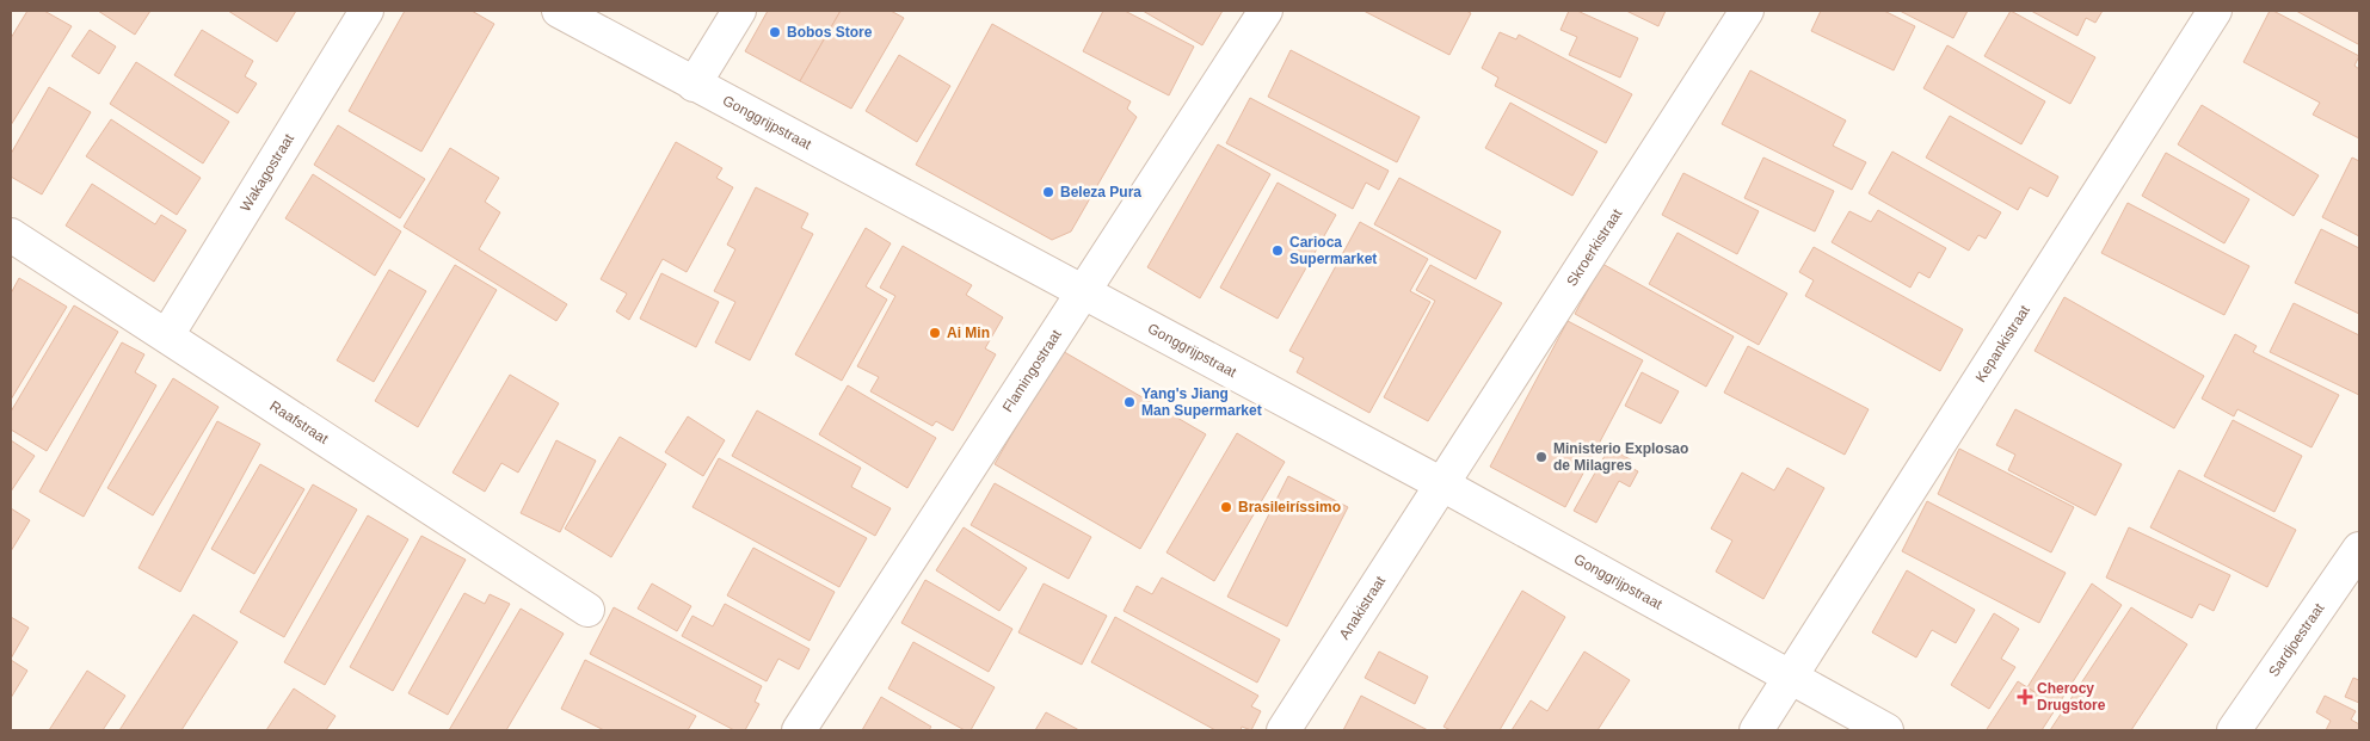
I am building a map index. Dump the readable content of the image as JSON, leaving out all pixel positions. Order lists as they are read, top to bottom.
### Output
{
  "streets": {
    "street": [
      "Gonggrijpstraat",
      "Wakagostraat",
      "Skroerkistraat",
      "Kepankistraat",
      "Flamingostraat",
      "Raafstraat",
      "Anakistraat",
      "Sardjoestraat"
    ]
  },
  "crossings": [
    ["Gonggrijpstraat", "Skroerkistraat"],
    ["Gonggrijpstraat", "Kepankistraat"],
    ["Gonggrijpstraat", "Flamingostraat"],
    ["Gonggrijpstraat", "Anakistraat"],
    ["Wakagostraat", "Raafstraat"],
    ["Skroerkistraat", "Anakistraat"]
  ],
  "places": {
    "other": [
      "Bobos Store",
      "Beleza Pura",
      "Carioca Supermarket",
      "Ai Min",
      "Yang's Jiang Man Supermarket",
      "Ministerio Explosao de Milagres",
      "Brasileiríssimo"
    ],
    "health": ["Cherocy Drugstore"]
  }
}
